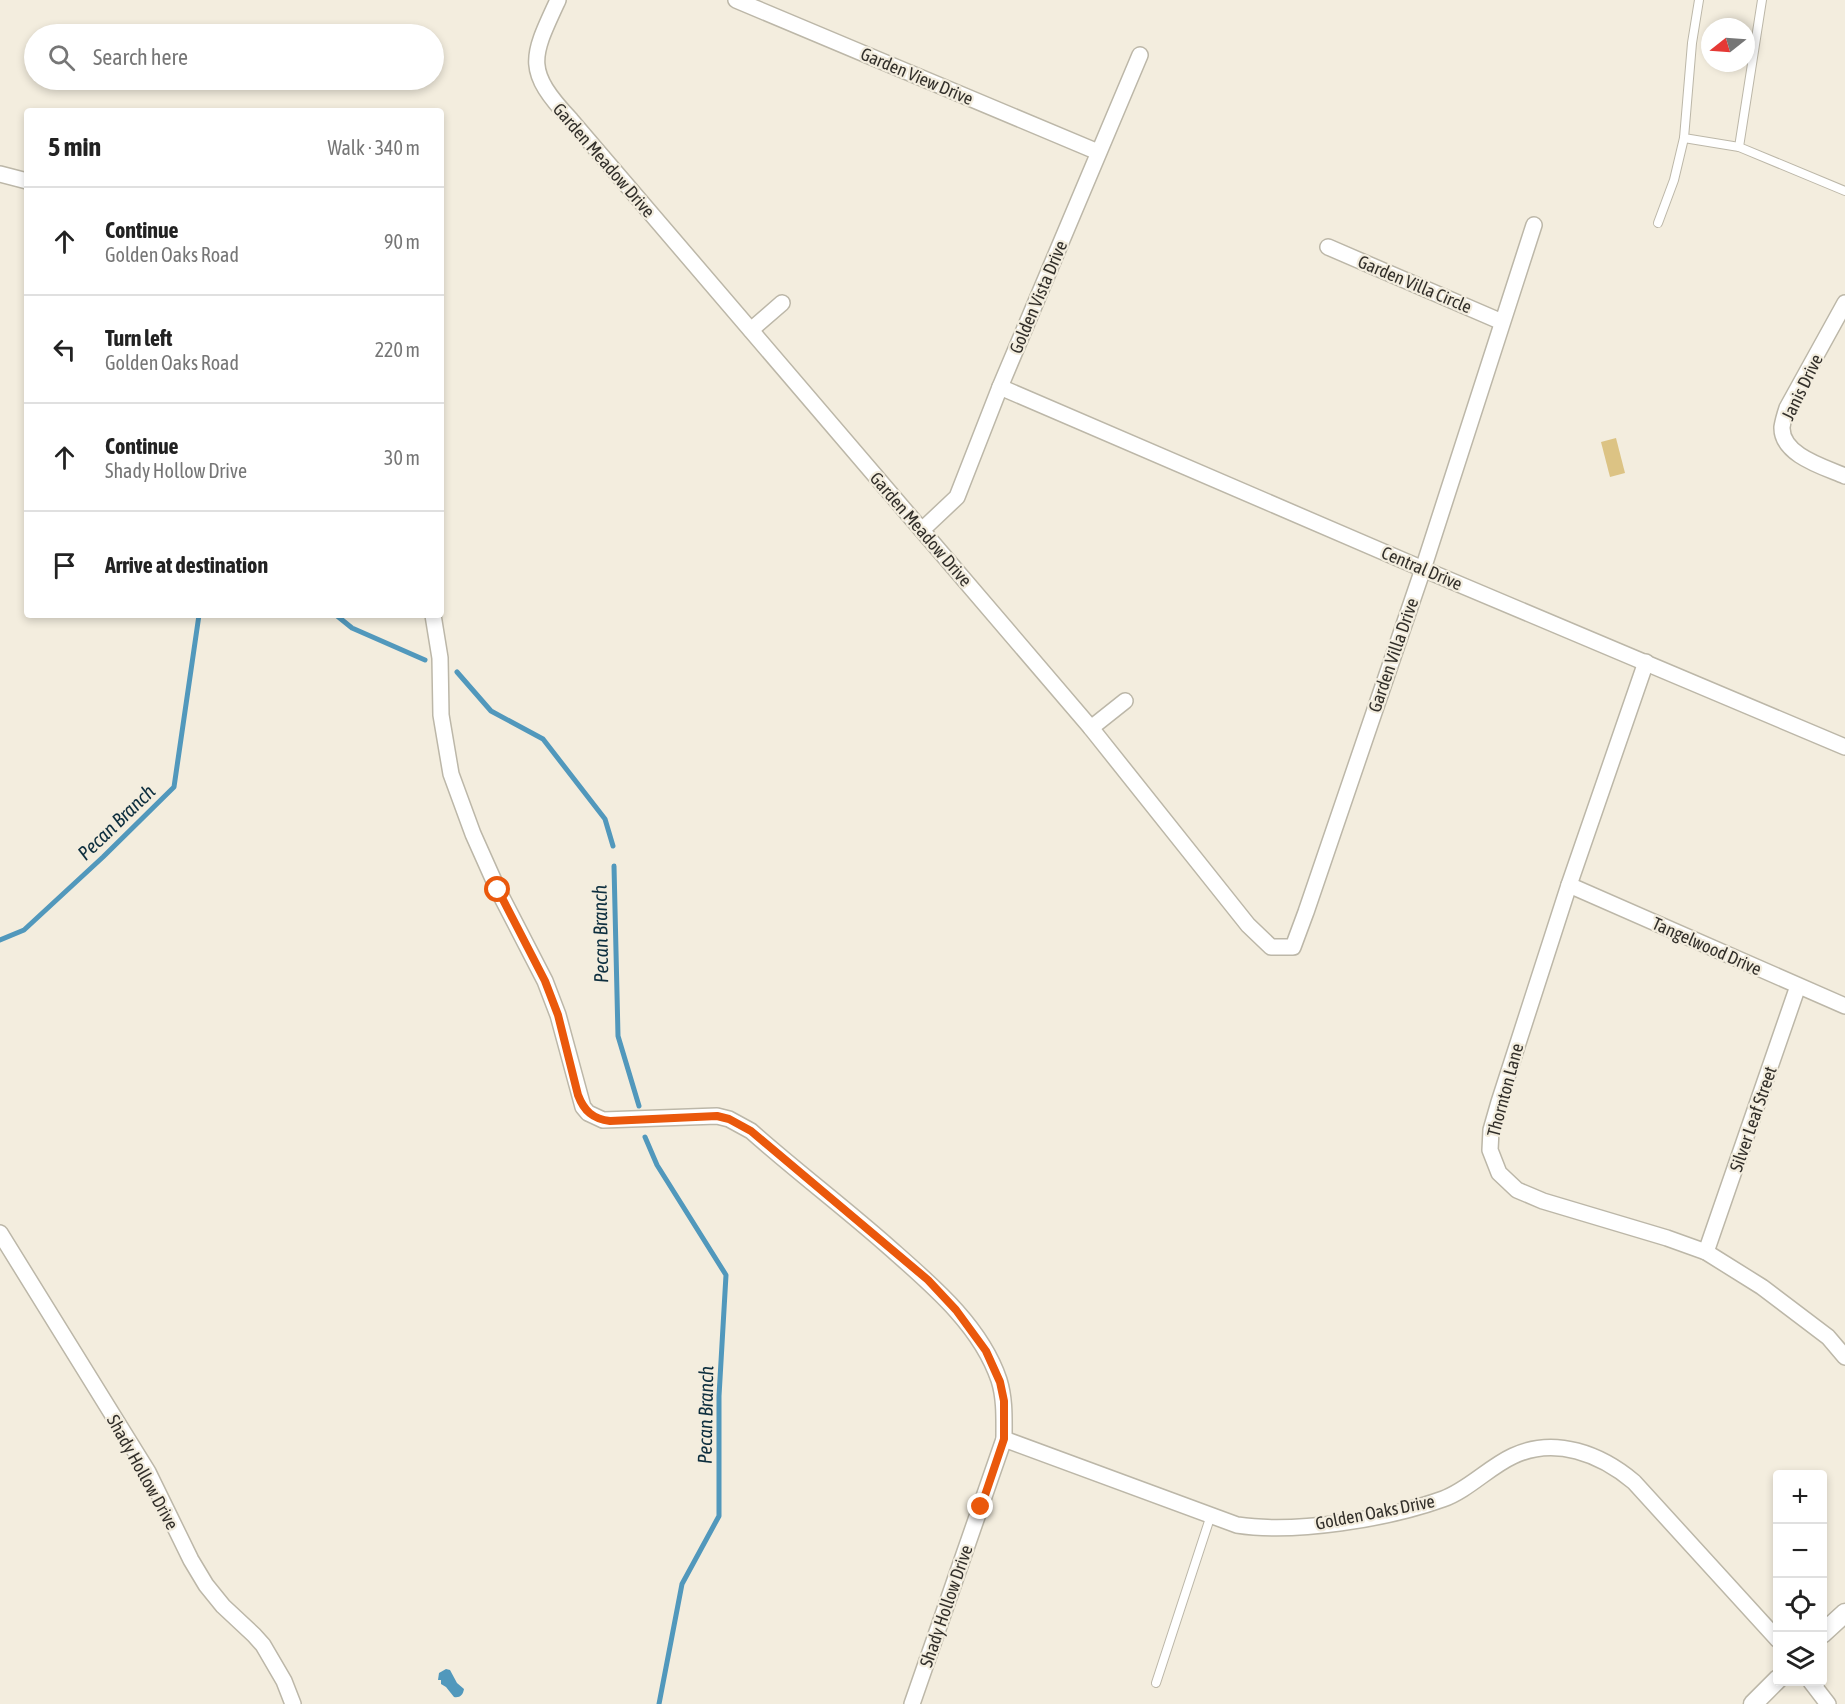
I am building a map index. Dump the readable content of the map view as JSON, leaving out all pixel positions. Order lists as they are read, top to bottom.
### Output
{
  "streets": {
    "street": [
      "Garden View Drive",
      "Garden Meadow Drive",
      "Garden Villa Circle",
      "Golden Vista Drive",
      "Janis Drive",
      "Central Drive",
      "Garden Villa Drive",
      "Tangelwood Drive",
      "Thornton Lane",
      "Silver Leaf Street",
      "Shady Hollow Drive",
      "Golden Oaks Drive"
    ]
  },
  "crossings": [
    ["Garden View Drive", "Golden Vista Drive"],
    ["Garden Meadow Drive", "Golden Vista Drive"],
    ["Garden Meadow Drive", "Garden Villa Drive"],
    ["Garden Villa Circle", "Garden Villa Drive"],
    ["Golden Vista Drive", "Central Drive"],
    ["Central Drive", "Garden Villa Drive"],
    ["Central Drive", "Thornton Lane"],
    ["Tangelwood Drive", "Thornton Lane"],
    ["Tangelwood Drive", "Silver Leaf Street"],
    ["Thornton Lane", "Silver Leaf Street"],
    ["Shady Hollow Drive", "Golden Oaks Drive"]
  ],
  "water": ["Pecan Branch"],
  "north": "left",
  "page": {
    "search": "Search here",
    "heading": ["5 min", "Walk · 340 m"],
    "list": [
      ["Continue", "Golden Oaks Road", "90 m"],
      ["Turn left", "Golden Oaks Road", "220 m"],
      ["Continue", "Shady Hollow Drive", "30 m"],
      "Arrive at destination"
    ],
    "map_buttons": ["+", "−"]
  }
}
